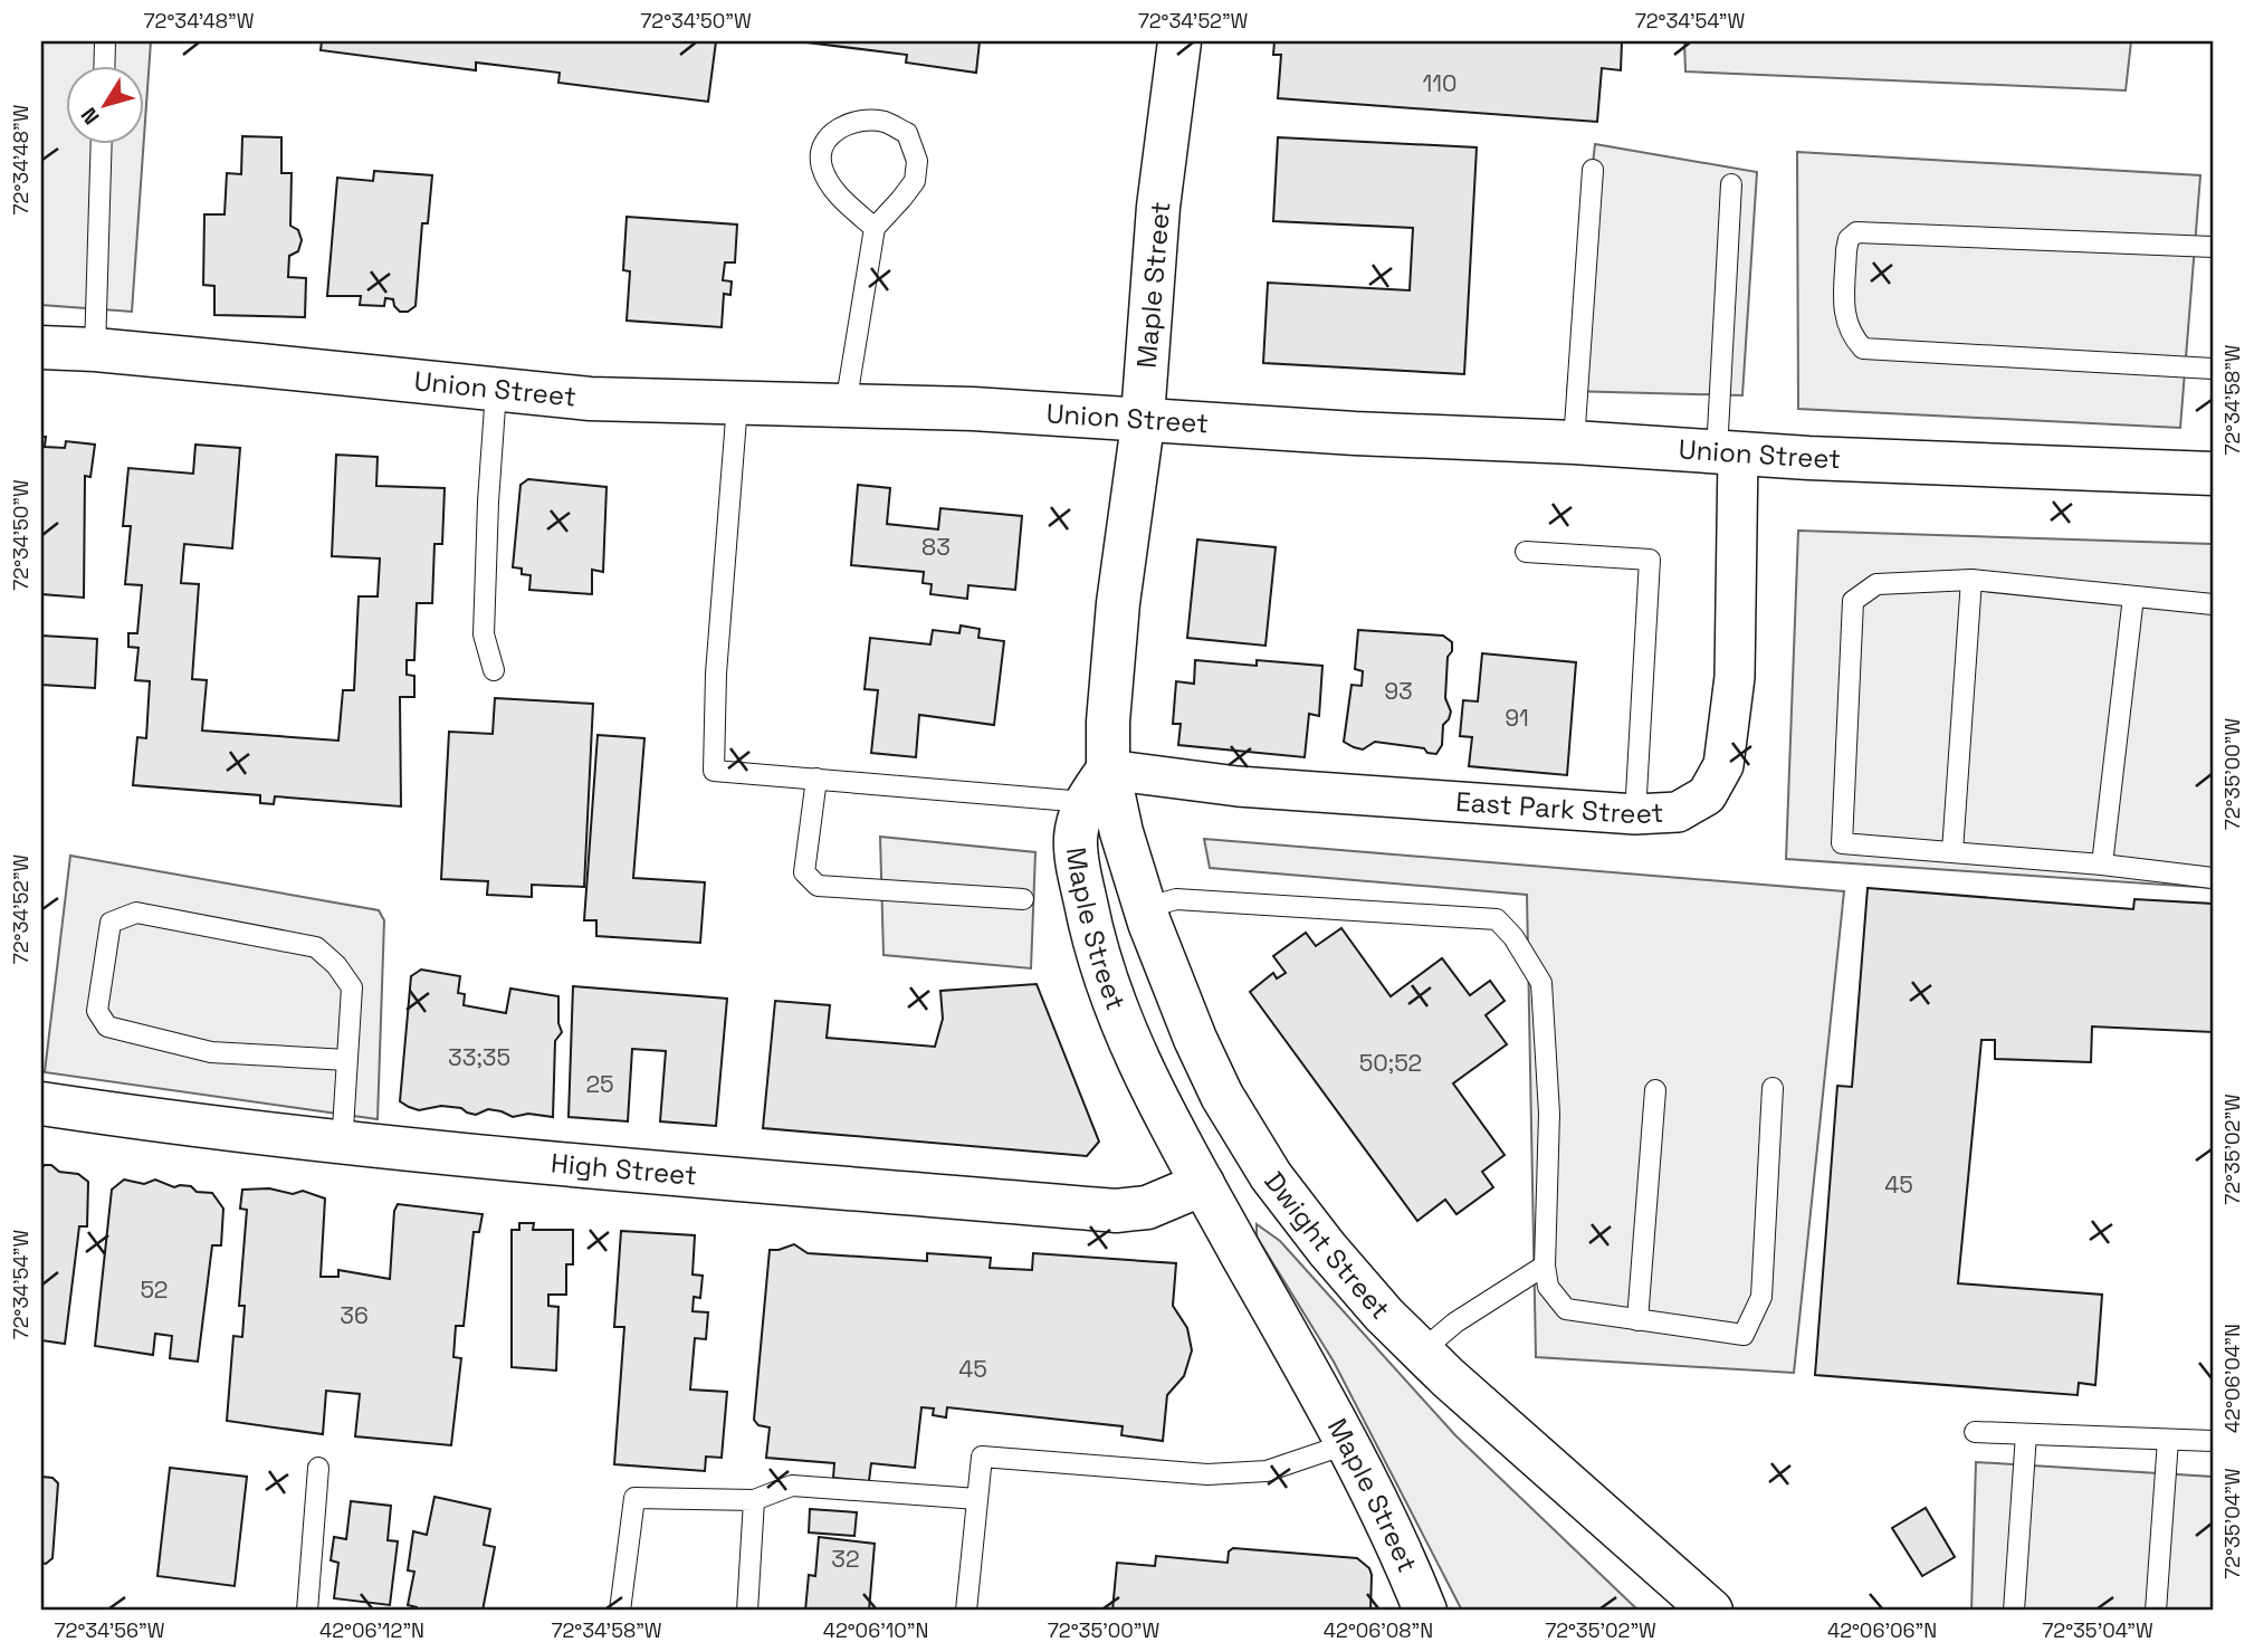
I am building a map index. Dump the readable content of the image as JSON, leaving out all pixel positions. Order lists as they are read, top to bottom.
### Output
{
  "streets": {
    "street": [
      "Maple Street",
      "Union Street",
      "East Park Street",
      "High Street",
      "Dwight Street"
    ]
  },
  "crossings": [
    ["Maple Street", "Union Street"],
    ["Maple Street", "East Park Street"],
    ["Maple Street", "High Street"],
    ["Maple Street", "Dwight Street"],
    ["Union Street", "East Park Street"],
    ["East Park Street", "Dwight Street"]
  ],
  "house_numbers": [
    "110",
    "83",
    "93",
    "91",
    "33;35",
    "50;52",
    "25",
    "45",
    "52",
    "36",
    "45",
    "32"
  ],
  "north": "bottom left",
  "coordinates": [
    "72°34'48\"W",
    "72°34'50\"W",
    "72°34'52\"W",
    "72°34'54\"W",
    "72°34'58\"W",
    "72°35'00\"W",
    "72°35'02\"W",
    "42°06'04\"N",
    "72°35'04\"W",
    "72°34'56\"W",
    "42°06'12\"N",
    "42°06'10\"N",
    "42°06'08\"N",
    "42°06'06\"N"
  ]
}
